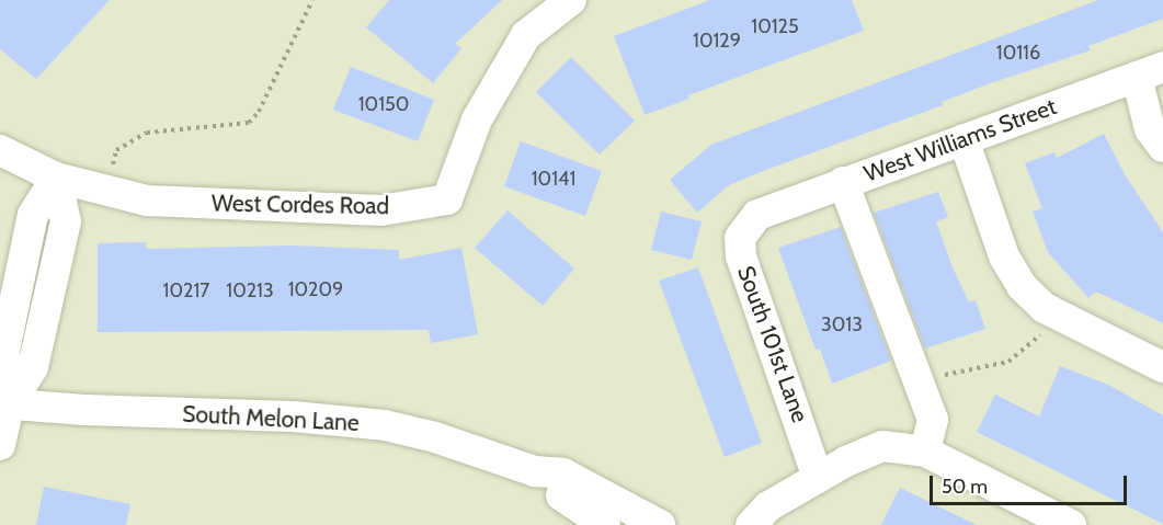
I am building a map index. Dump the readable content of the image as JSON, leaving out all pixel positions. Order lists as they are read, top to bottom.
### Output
{
  "streets": {
    "street": [
      "West Williams Street",
      "West Cordes Road",
      "South 101st Lane",
      "South Melon Lane"
    ]
  },
  "crossings": [
    ["West Williams Street", "South 101st Lane"]
  ],
  "house_numbers": [
    "10125",
    "10129",
    "10116",
    "10150",
    "10141",
    "10209",
    "10217",
    "10213",
    "3013"
  ],
  "scale_bar": "50 m"
}
